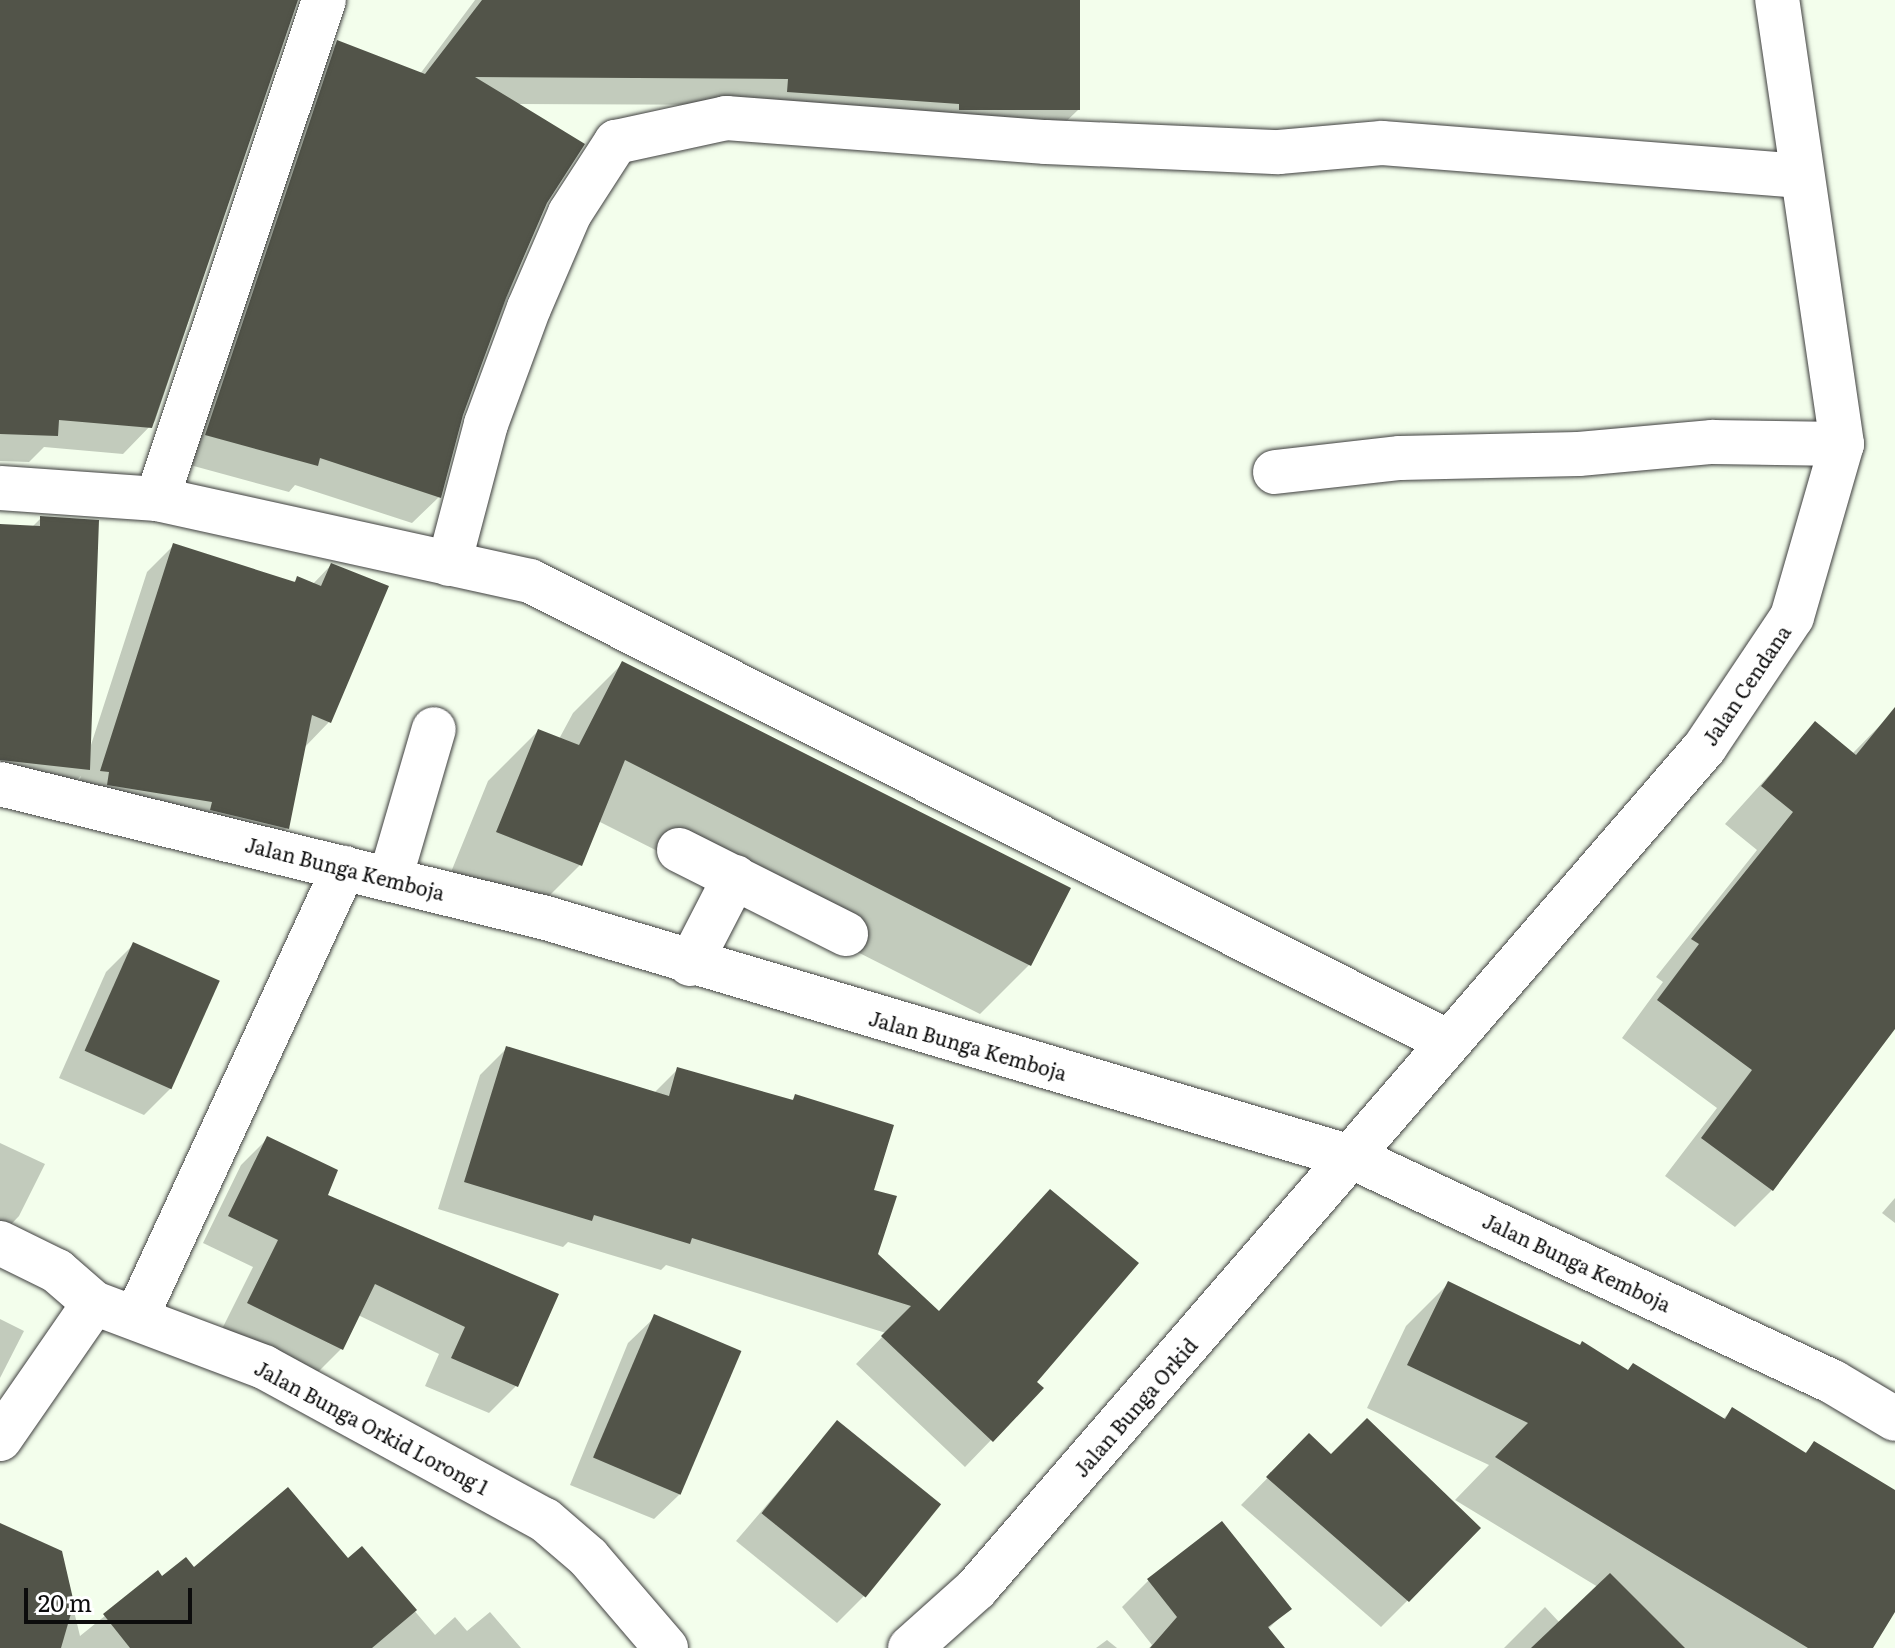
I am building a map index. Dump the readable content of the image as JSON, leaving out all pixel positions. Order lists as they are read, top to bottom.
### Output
{
  "streets": {
    "street": [
      "Jalan Cendana",
      "Jalan Bunga Kemboja",
      "Jalan Bunga Orkid",
      "Jalan Bunga Orkid Lorong 1"
    ]
  },
  "crossings": [
    ["Jalan Cendana", "Jalan Bunga Kemboja"],
    ["Jalan Cendana", "Jalan Bunga Orkid"],
    ["Jalan Bunga Kemboja", "Jalan Bunga Orkid"]
  ],
  "scale_bar": "20 m"
}
